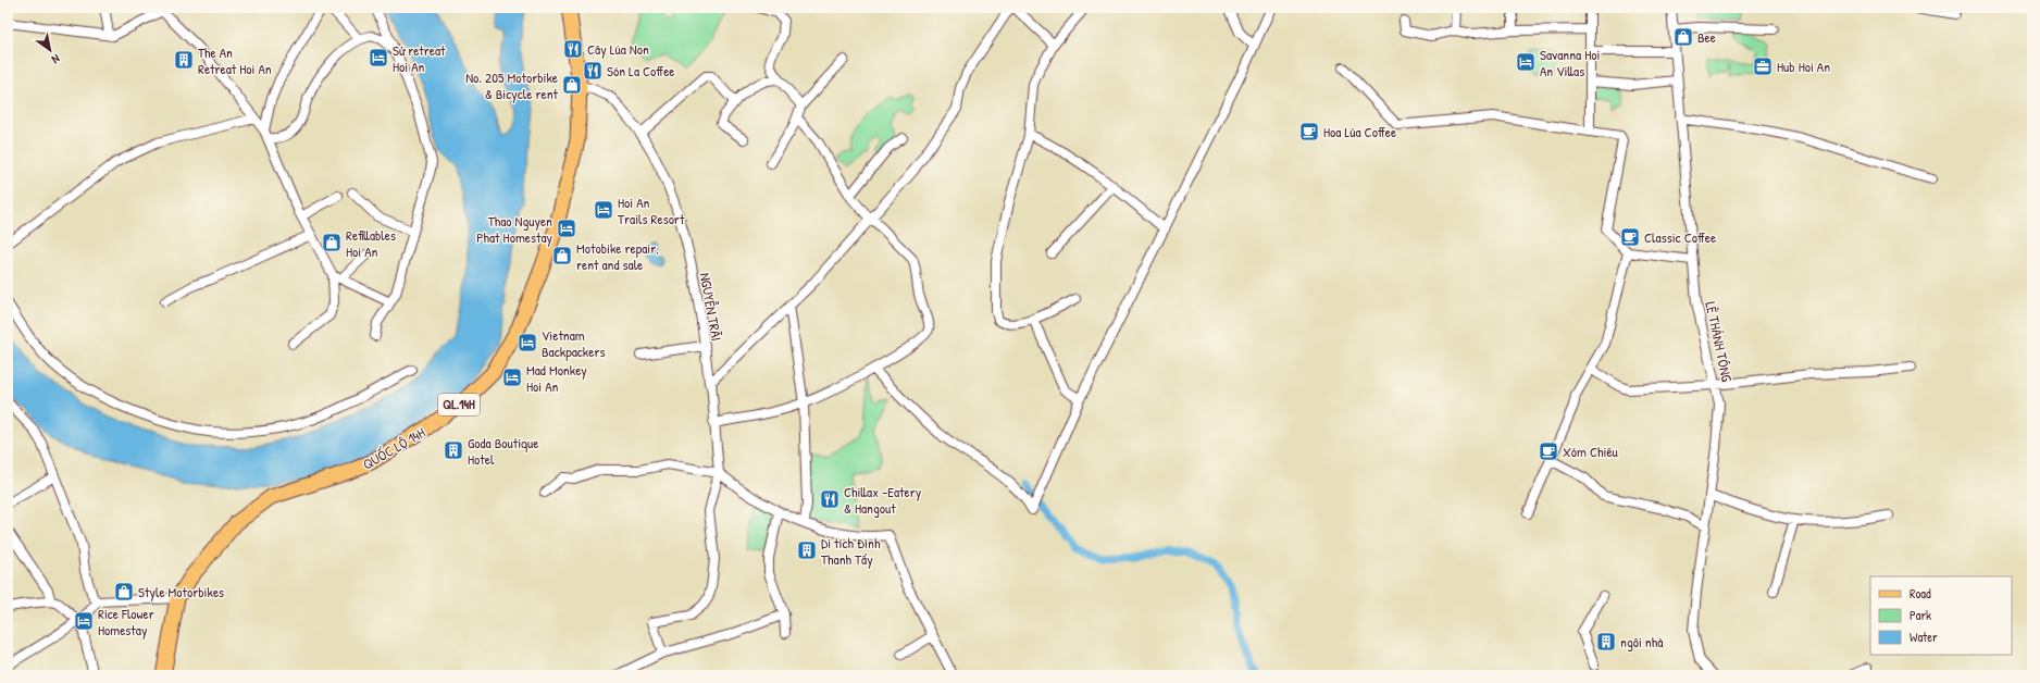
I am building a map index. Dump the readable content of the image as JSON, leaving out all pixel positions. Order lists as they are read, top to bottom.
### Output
{
  "streets": {
    "main road": ["QL.14H", "QUỐC LỘ 14H"],
    "street": ["NGUYỄN TRÃI", "LÊ THÁNH TÔNG"]
  },
  "crossings": [
    ["NGUYỄN TRÃI", "QUỐC LỘ 14H"]
  ],
  "places": {
    "shop": [
      "Bee",
      "No. 205 Motorbike & Bicycle rent",
      "Refillables Hoi An",
      "Motobike repair, rent and sale",
      "Style Motorbikes"
    ],
    "restaurant": ["Cây Lúa Non", "Són La Coffee", "Chillax -Eatery & Hangout"],
    "hotel": [
      "Sử retreat Hoi An",
      "Savanna Hoi An Villas",
      "Hoi An Trails Resort",
      "Thao Nguyen Phat Homestay",
      "Vietnam Backpackers",
      "Mad Monkey Hoi An",
      "Rice Flower Homestay"
    ],
    "building": [
      "The An Retreat Hoi An",
      "Goda Boutique Hotel",
      "Di tích Đình Thanh Tẩy",
      "ngôi nhà"
    ],
    "office": ["Hub Hoi An"],
    "cafe": ["Hoa Lúa Coffee", "Classic Coffee", "Xóm Chiêu"]
  },
  "legend": ["Road", "Park", "Water"],
  "north": "bottom right"
}
